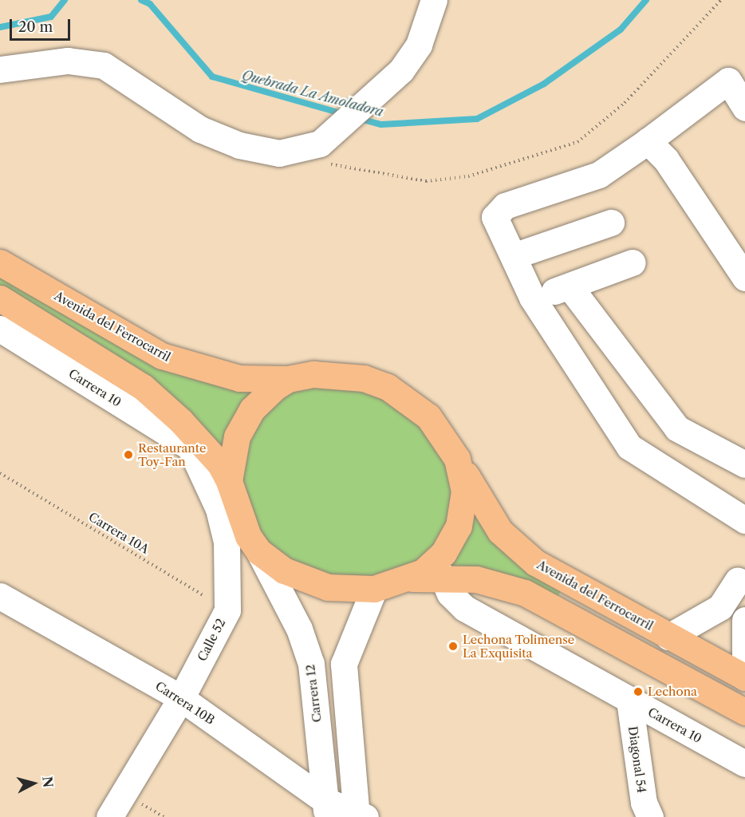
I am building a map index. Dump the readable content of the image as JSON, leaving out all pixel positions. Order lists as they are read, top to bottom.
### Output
{
  "streets": {
    "main road": ["Avenida del Ferrocarril"],
    "street": [
      "Carrera 10",
      "Calle 52",
      "Carrera 12",
      "Carrera 10B",
      "Diagonal 54"
    ],
    "path": ["Carrera 10A"]
  },
  "crossings": [
    ["Carrera 10", "Calle 52"],
    ["Carrera 10", "Diagonal 54"],
    ["Carrera 10A", "Calle 52"],
    ["Calle 52", "Carrera 10B"],
    ["Carrera 12", "Carrera 10B"]
  ],
  "water": ["Quebrada La Amoladora"],
  "places": ["Restaurante Toy-Fan", "Lechona Tolimense La Exquisita", "Lechona"],
  "scale_bar": "20 m",
  "north": "right"
}
